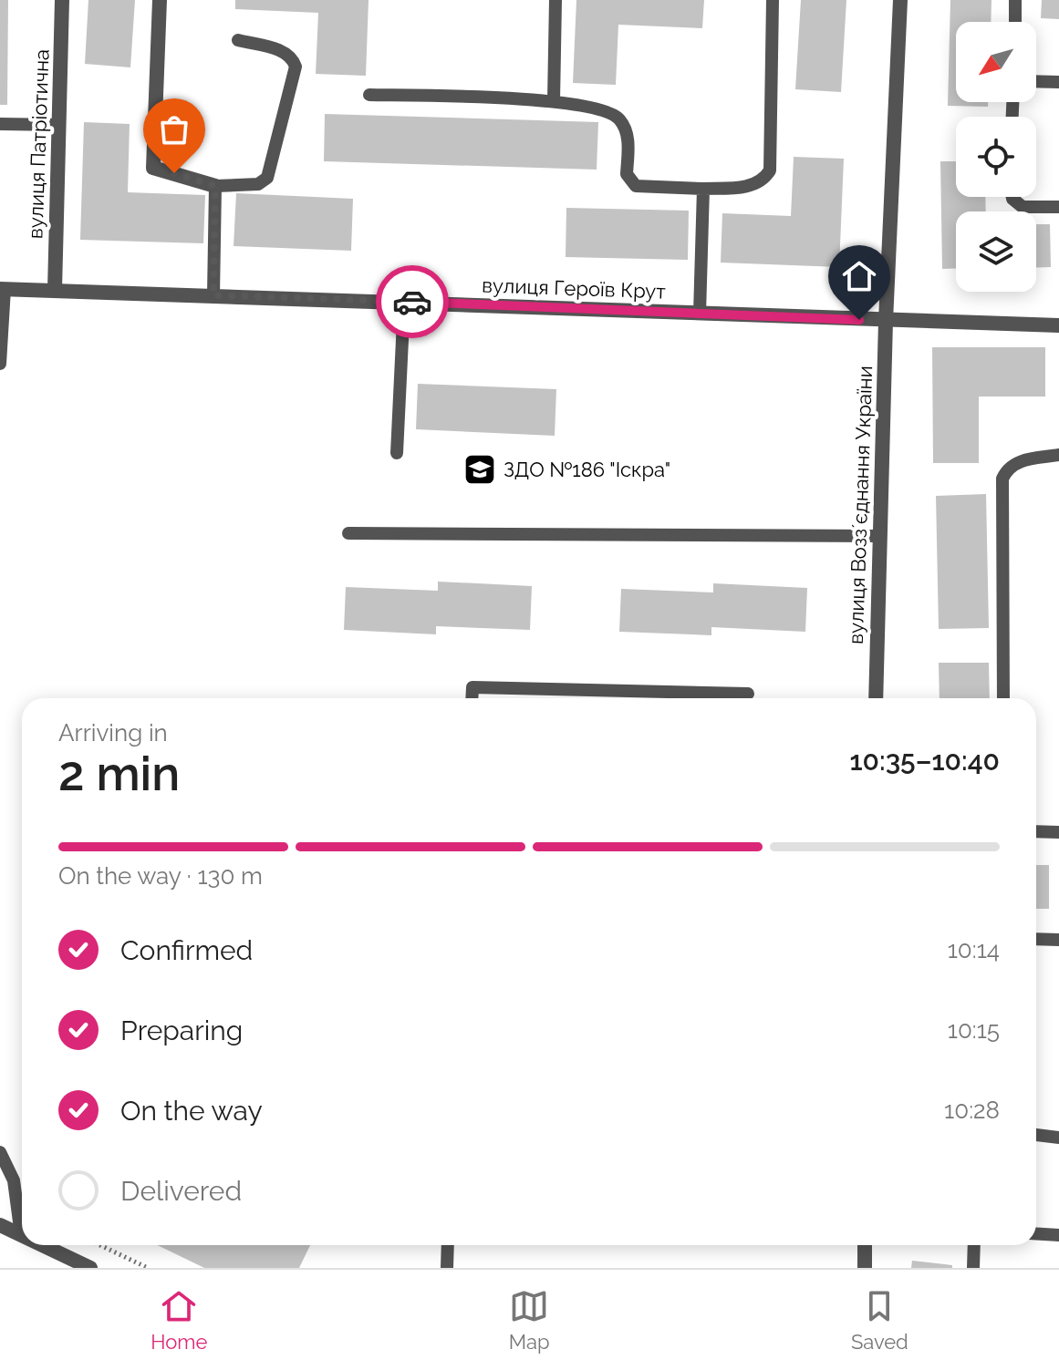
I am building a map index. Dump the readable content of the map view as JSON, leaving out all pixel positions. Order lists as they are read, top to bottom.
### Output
{
  "streets": {
    "street": ["вулиця Патріотична", "вулиця Героїв Крут", "вулиця Воззʼєднання України"]
  },
  "crossings": [
    ["вулиця Патріотична", "вулиця Героїв Крут"],
    ["вулиця Героїв Крут", "вулиця Воззʼєднання України"]
  ],
  "places": {
    "school or university": ["ЗДО №186 \"Іскра\""]
  },
  "north": "bottom left",
  "page": {
    "heading": ["2 min", "Arriving in", "10:35–10:40"],
    "bar": "On the way · 130 m",
    "list": [
      ["Confirmed", "10:14"],
      ["Preparing", "10:15"],
      ["On the way", "10:28"],
      "Delivered"
    ],
    "tabs": ["Home", "Map", "Saved"]
  }
}
